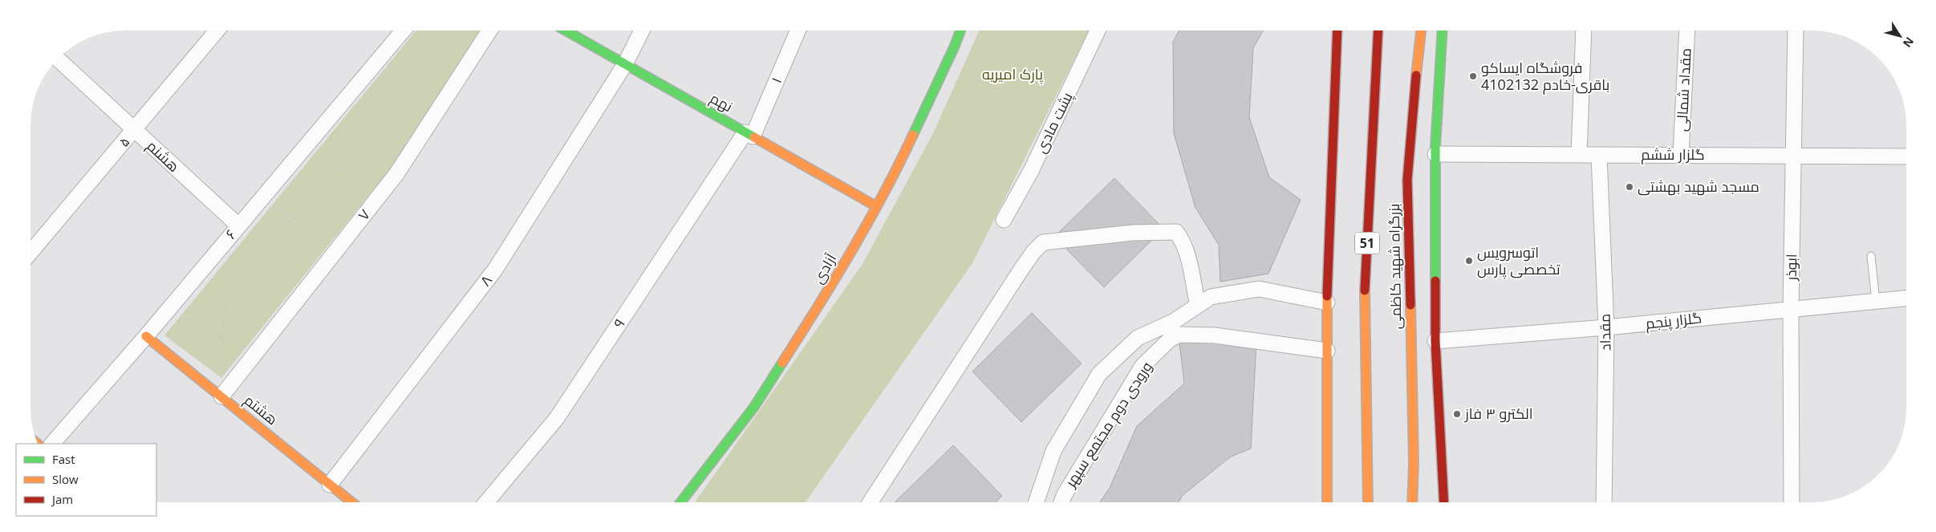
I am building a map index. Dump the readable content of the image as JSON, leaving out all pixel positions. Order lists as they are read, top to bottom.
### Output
{
  "streets": {
    "main road": [
      "نهم",
      "51",
      "بزرگراه شهید کاظمی",
      "آزادی",
      "هشتم"
    ],
    "street": [
      "۱",
      "مقداد شمالی",
      "پشت مادی",
      "۵",
      "گلزار ششم",
      "هشنم",
      "۷",
      "۶",
      "ابوذر",
      "۸",
      "گلزار پنجم",
      "۹",
      "مقداد",
      "ورودی دوم مجتمع سپهر"
    ]
  },
  "crossings": [
    ["۱", "نهم"],
    ["۱", "۹"],
    ["مقداد شمالی", "گلزار ششم"],
    ["نهم", "آزادی"],
    ["نهم", "۸"],
    ["نهم", "۹"],
    ["۵", "هشنم"],
    ["گلزار ششم", "ابوذر"],
    ["گلزار ششم", "مقداد"],
    ["هشنم", "۶"],
    ["۷", "هشتم"],
    ["۶", "هشتم"],
    ["ابوذر", "گلزار پنجم"],
    ["۸", "هشتم"],
    ["گلزار پنجم", "مقداد"]
  ],
  "parks": ["پارک امیریه"],
  "places": [
    "فروشگاه ایساکو باقری-خادم 4102132",
    "مسجد شهید بهشتی",
    "اتوسرویس تخصصی پارس",
    "الکترو ۳ فاز"
  ],
  "legend": ["Fast", "Slow", "Jam"],
  "north": "bottom right"
}
